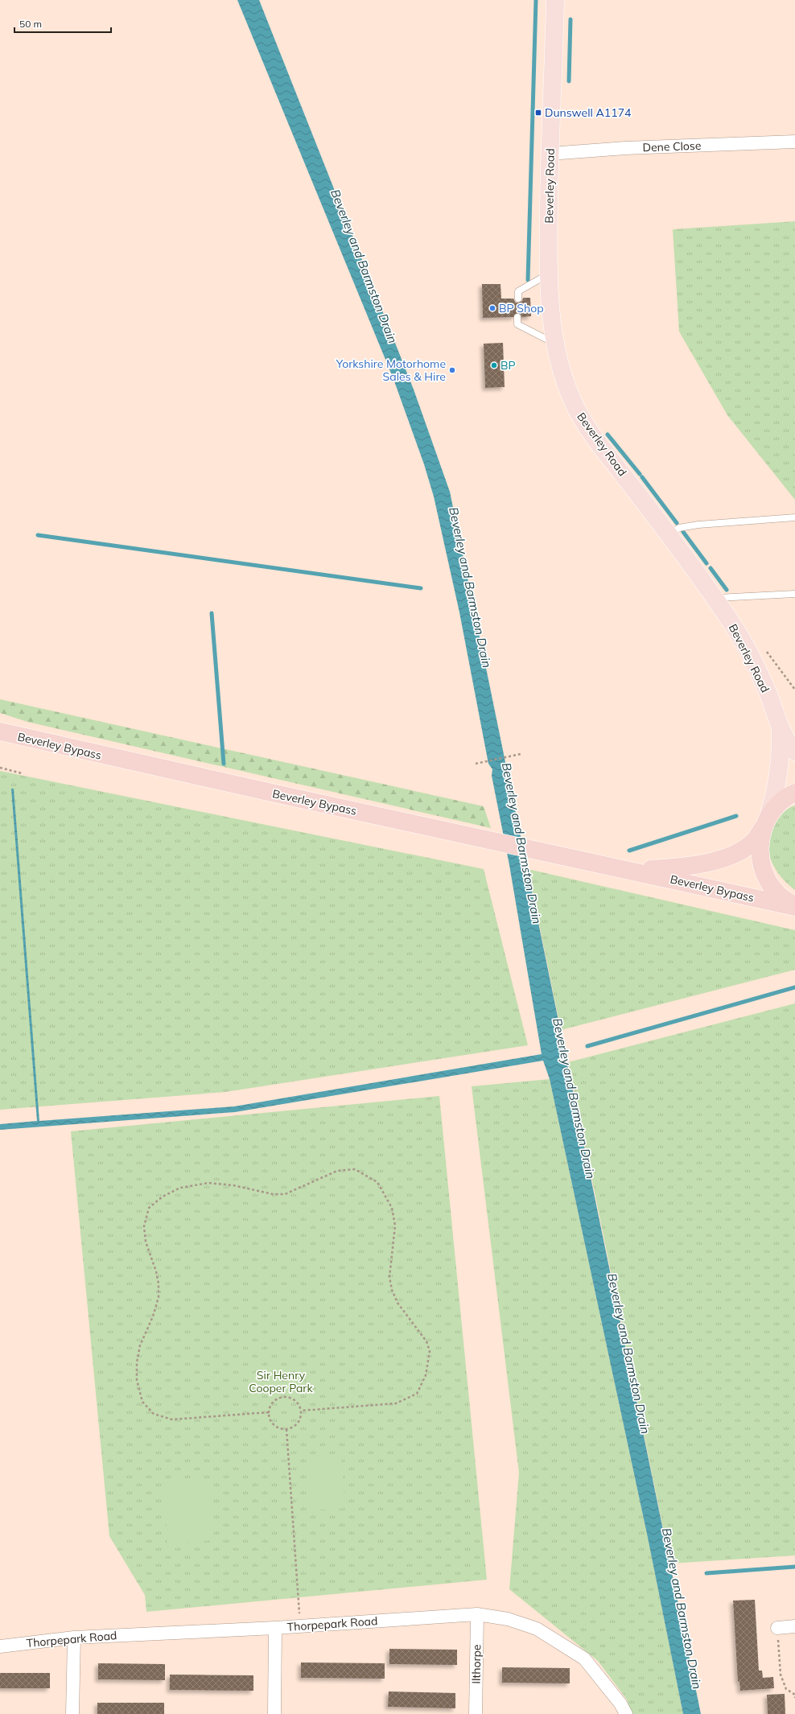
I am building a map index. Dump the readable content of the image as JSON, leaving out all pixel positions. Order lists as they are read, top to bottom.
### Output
{
  "streets": {
    "highway": ["Beverley Bypass"],
    "main road": ["Beverley Road"],
    "street": ["Dene Close", "Thorpepark Road", "Ilthorpe"]
  },
  "crossings": [
    ["Dene Close", "Beverley Road"],
    ["Beverley Road", "Beverley Bypass"],
    ["Thorpepark Road", "Ilthorpe"]
  ],
  "water": ["Beverley and Barmston Drain"],
  "parks": ["Sir Henry Cooper Park"],
  "places": {
    "transit": ["Dunswell A1174"],
    "other": ["BP Shop", "BP", "Yorkshire Motorhome Sales & Hire"]
  },
  "scale_bar": "50 m"
}
